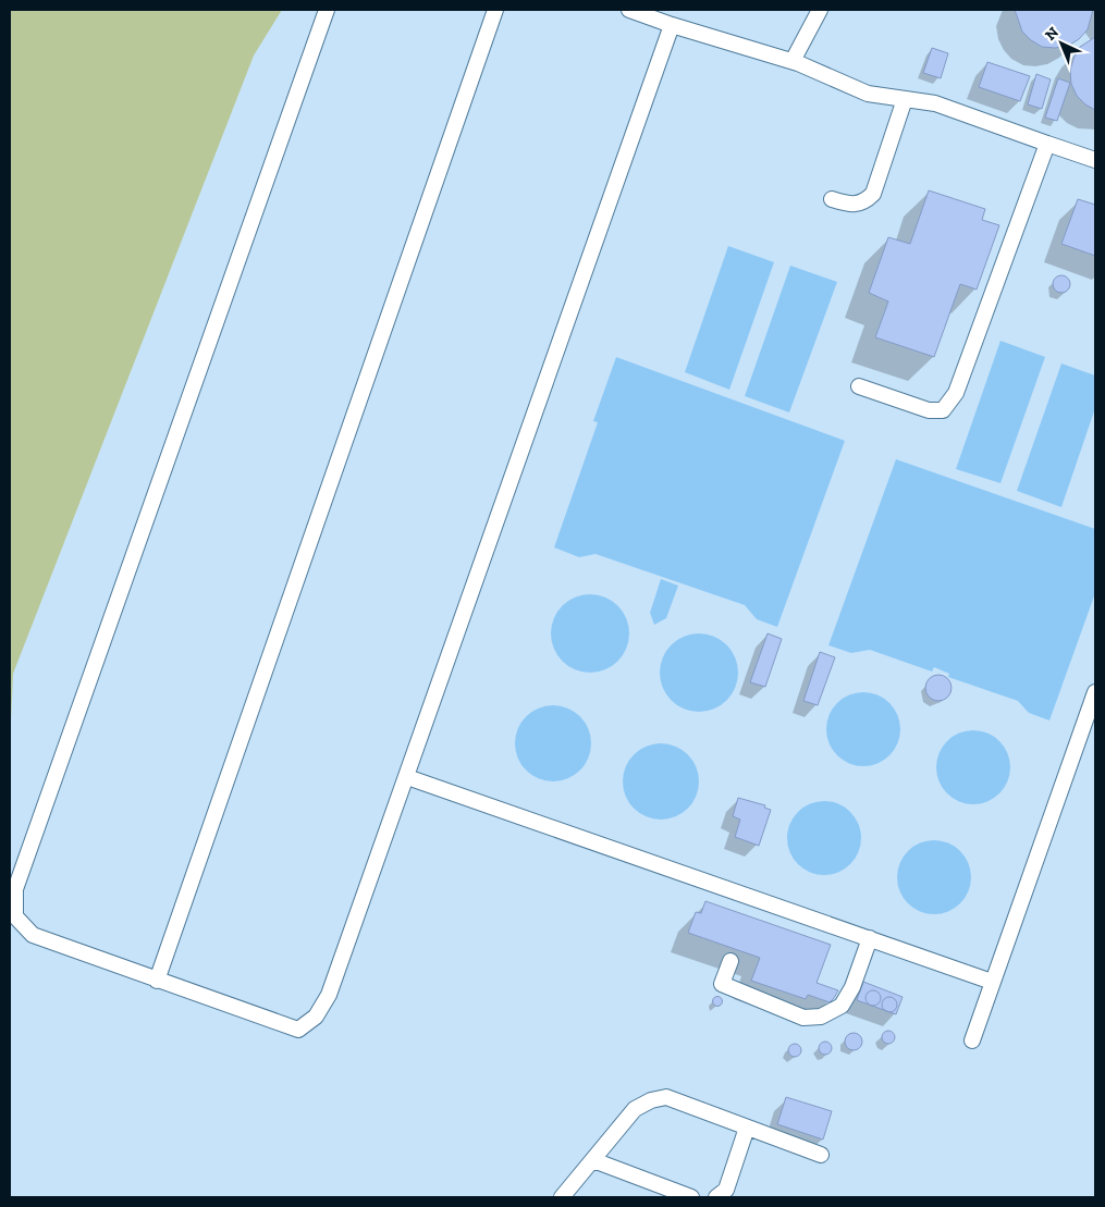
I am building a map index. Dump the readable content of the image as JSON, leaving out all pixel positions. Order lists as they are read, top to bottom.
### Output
{
  "north": "top left"
}
